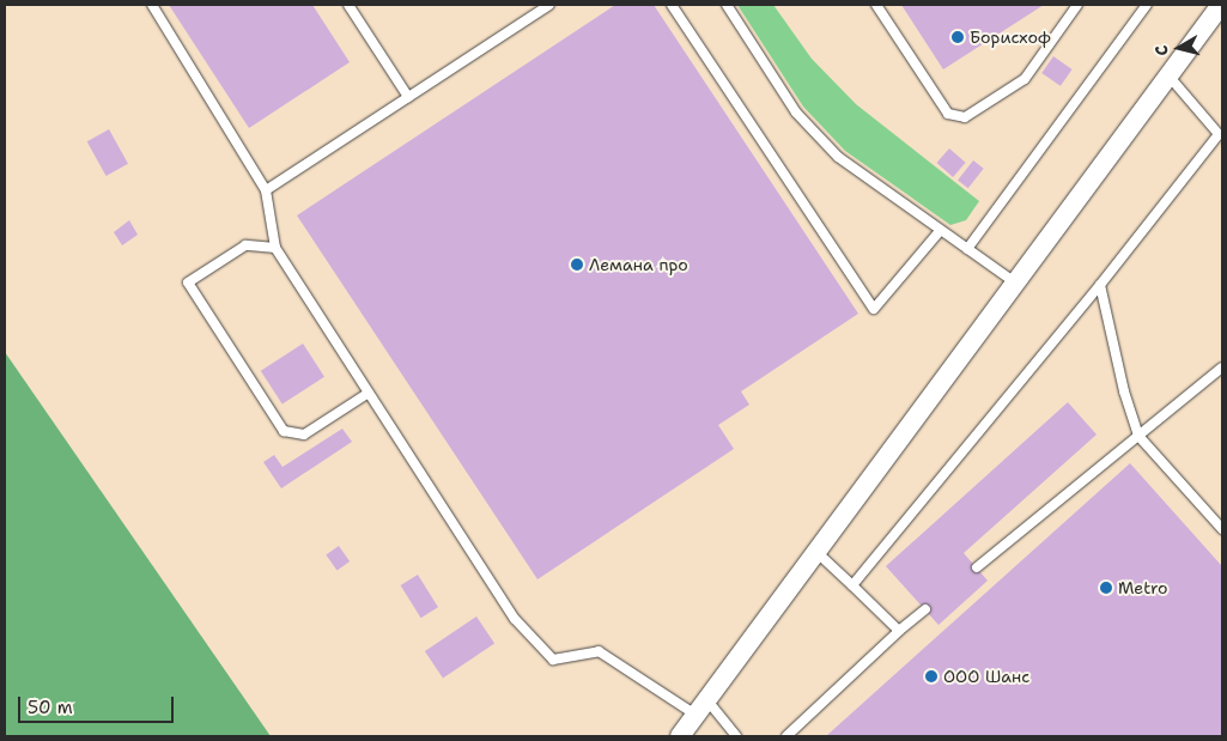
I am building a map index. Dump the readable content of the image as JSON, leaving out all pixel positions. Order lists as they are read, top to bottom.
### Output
{
  "places": [
    "Борисхоф",
    "Лемана про",
    "Metro",
    "ООО Шанс"
  ],
  "scale_bar": "50 m",
  "north": "left"
}
